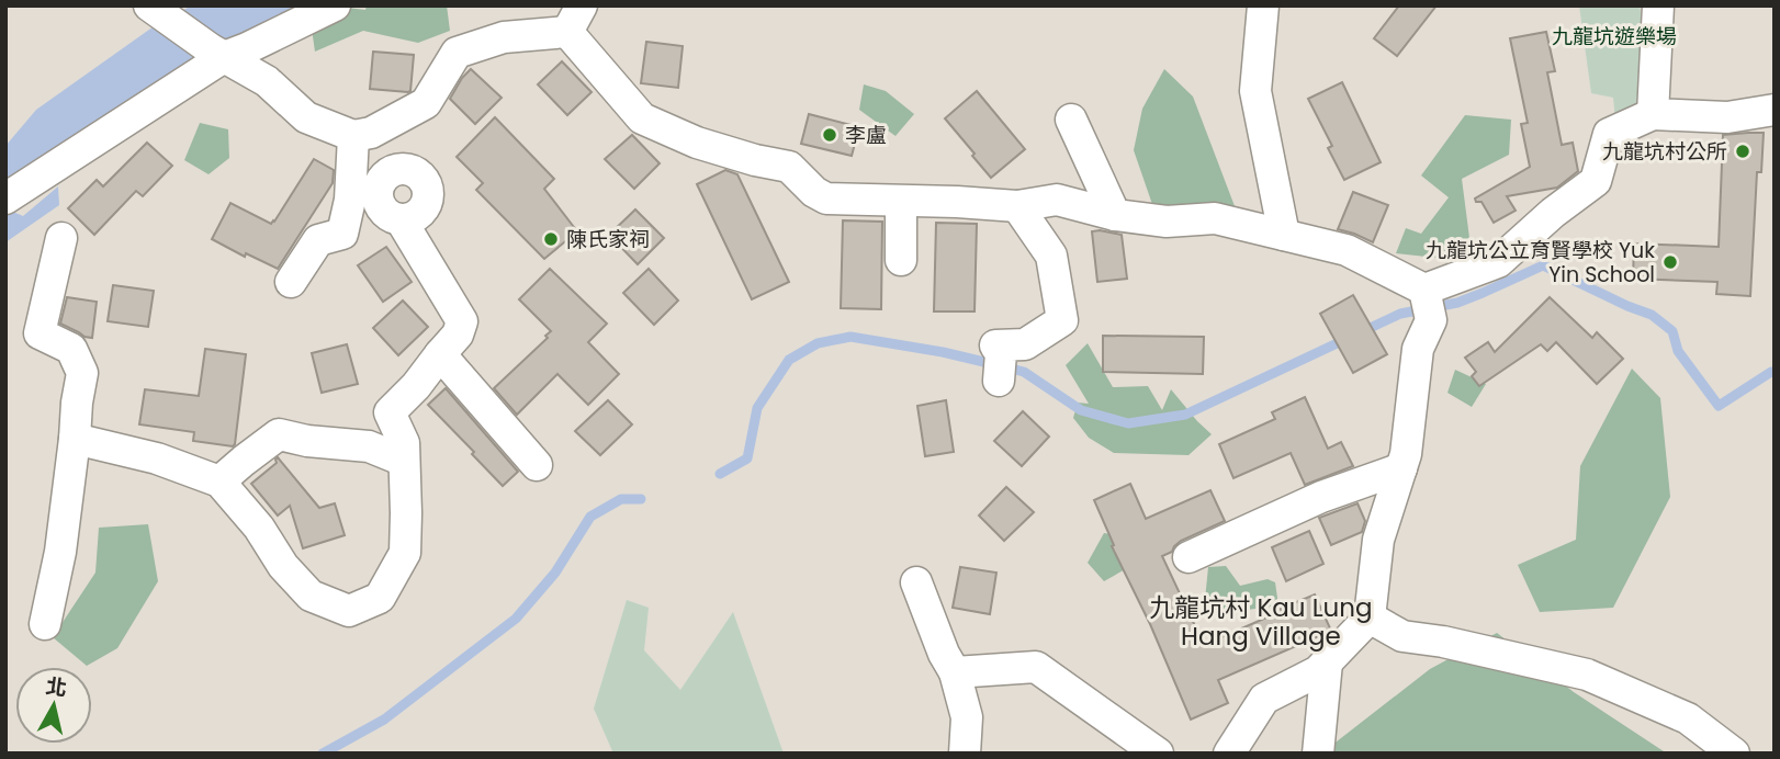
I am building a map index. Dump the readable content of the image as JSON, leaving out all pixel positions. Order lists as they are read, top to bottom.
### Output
{
  "districts": ["九龍坑村 Kau Lung Hang Village"],
  "parks": ["九龍坑遊樂場"],
  "places": [
    "李盧",
    "九龍坑村公所",
    "陳氏家祠",
    "九龍坑公立育賢學校 Yuk Yin School"
  ],
  "north": "top"
}
